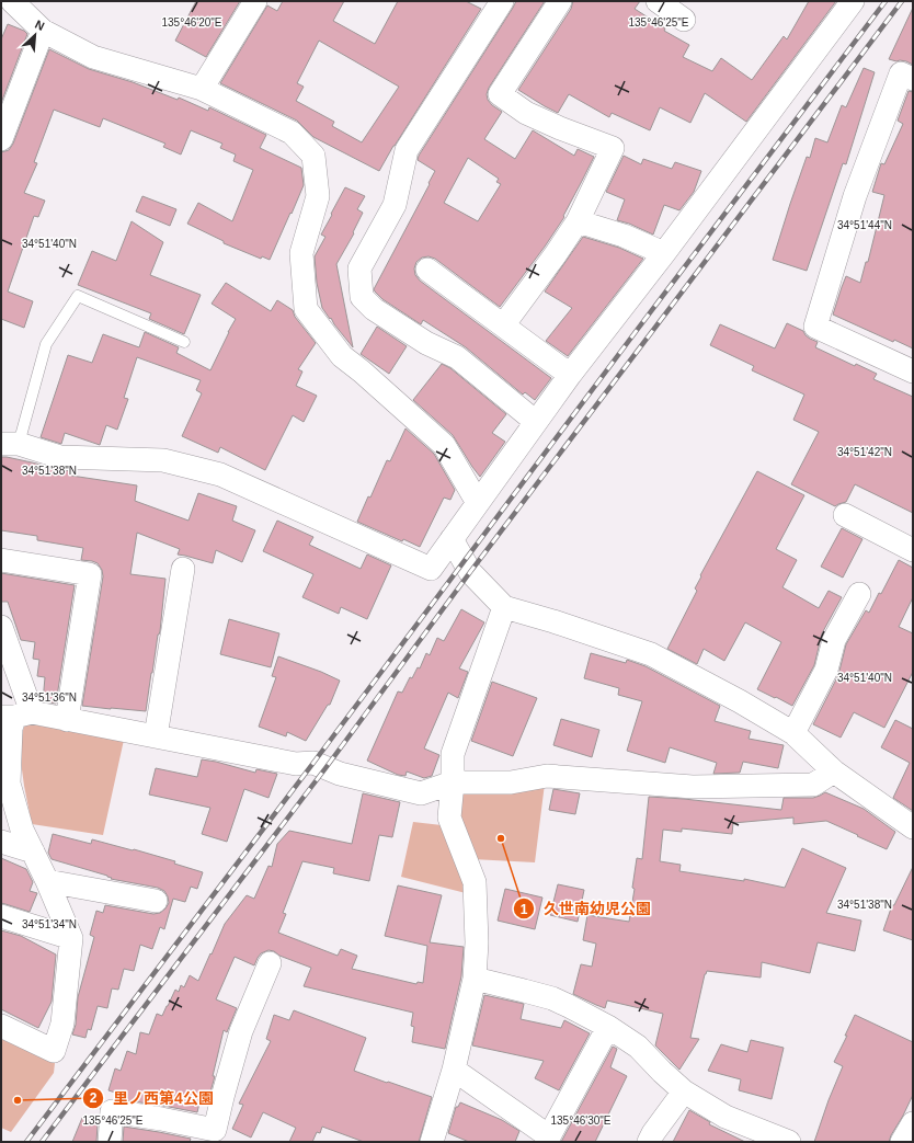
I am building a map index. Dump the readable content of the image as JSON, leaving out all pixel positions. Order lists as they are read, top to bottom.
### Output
{
  "places": ["久世南幼児公園", "里ノ西第4公園"],
  "north": "top right",
  "coordinates": [
    "135°46'20\"E",
    "135°46'25\"E",
    "34°51'44\"N",
    "34°51'40\"N",
    "34°51'42\"N",
    "34°51'38\"N",
    "34°51'36\"N",
    "34°51'34\"N",
    "135°46'30\"E"
  ]
}
